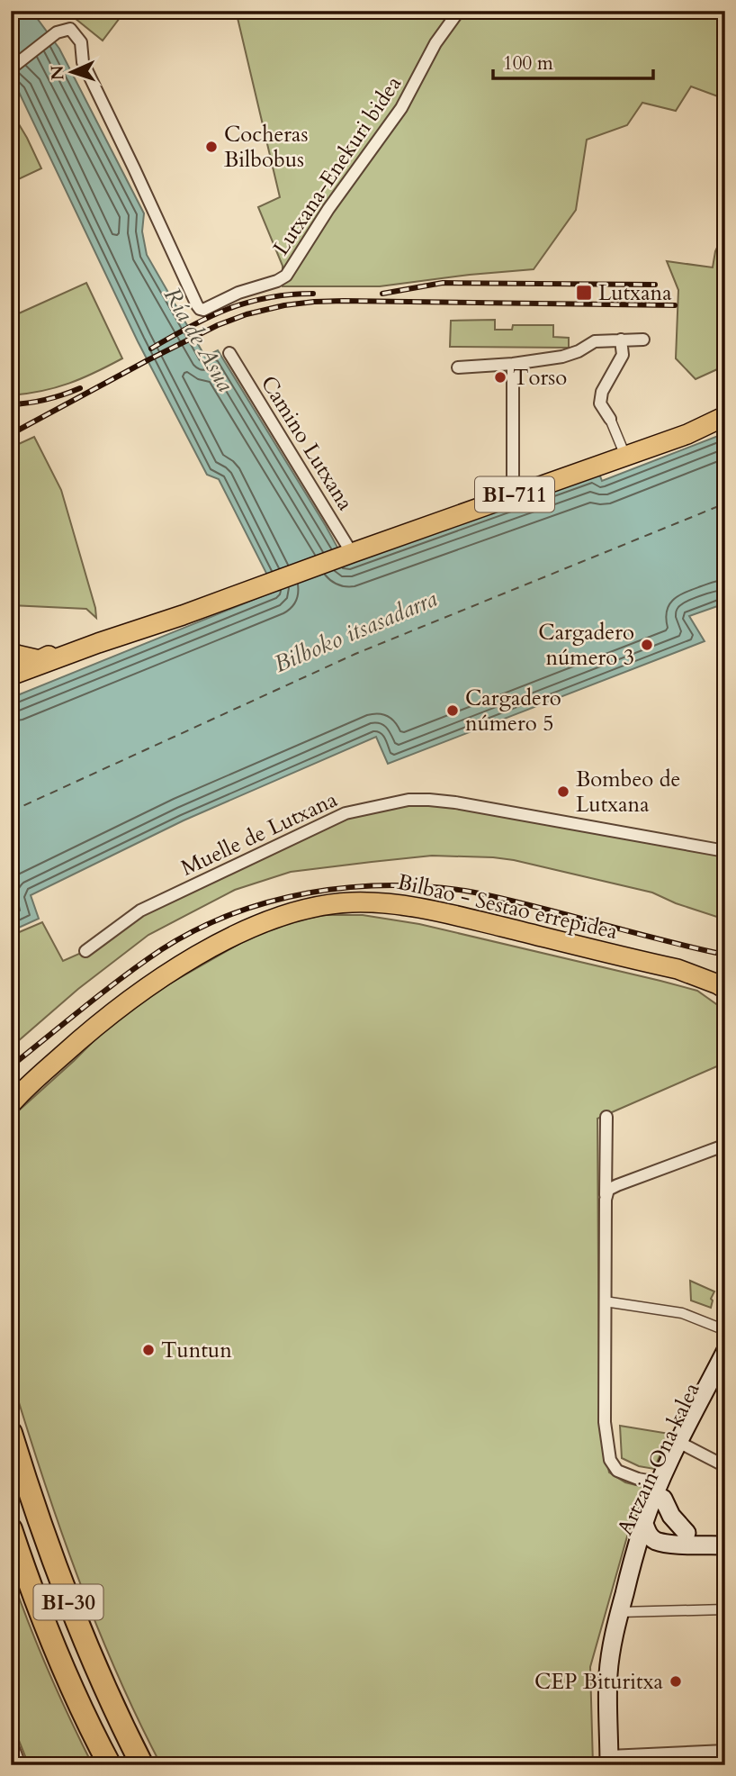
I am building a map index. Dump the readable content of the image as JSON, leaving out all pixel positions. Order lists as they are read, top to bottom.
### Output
{
  "streets": {
    "highway": ["BI-30"],
    "main road": ["BI-711", "Bilbao - Sestao errepidea", "Artzain Ona kalea"],
    "street": ["Lutxana-Enekuri bidea", "Camino Lutxana", "Muelle de Lutxana"]
  },
  "crossings": [
    ["Camino Lutxana", "BI-711"]
  ],
  "water": ["Ría de Asua", "Bilboko itsasadarra"],
  "places": {
    "other": [
      "Cocheras Bilbobus",
      "Torso",
      "Cargadero número 3",
      "Cargadero número 5",
      "Bombeo de Lutxana",
      "Tuntun",
      "CEP Bituritxa"
    ],
    "transit": ["Lutxana"]
  },
  "scale_bar": "100 m",
  "north": "left"
}
